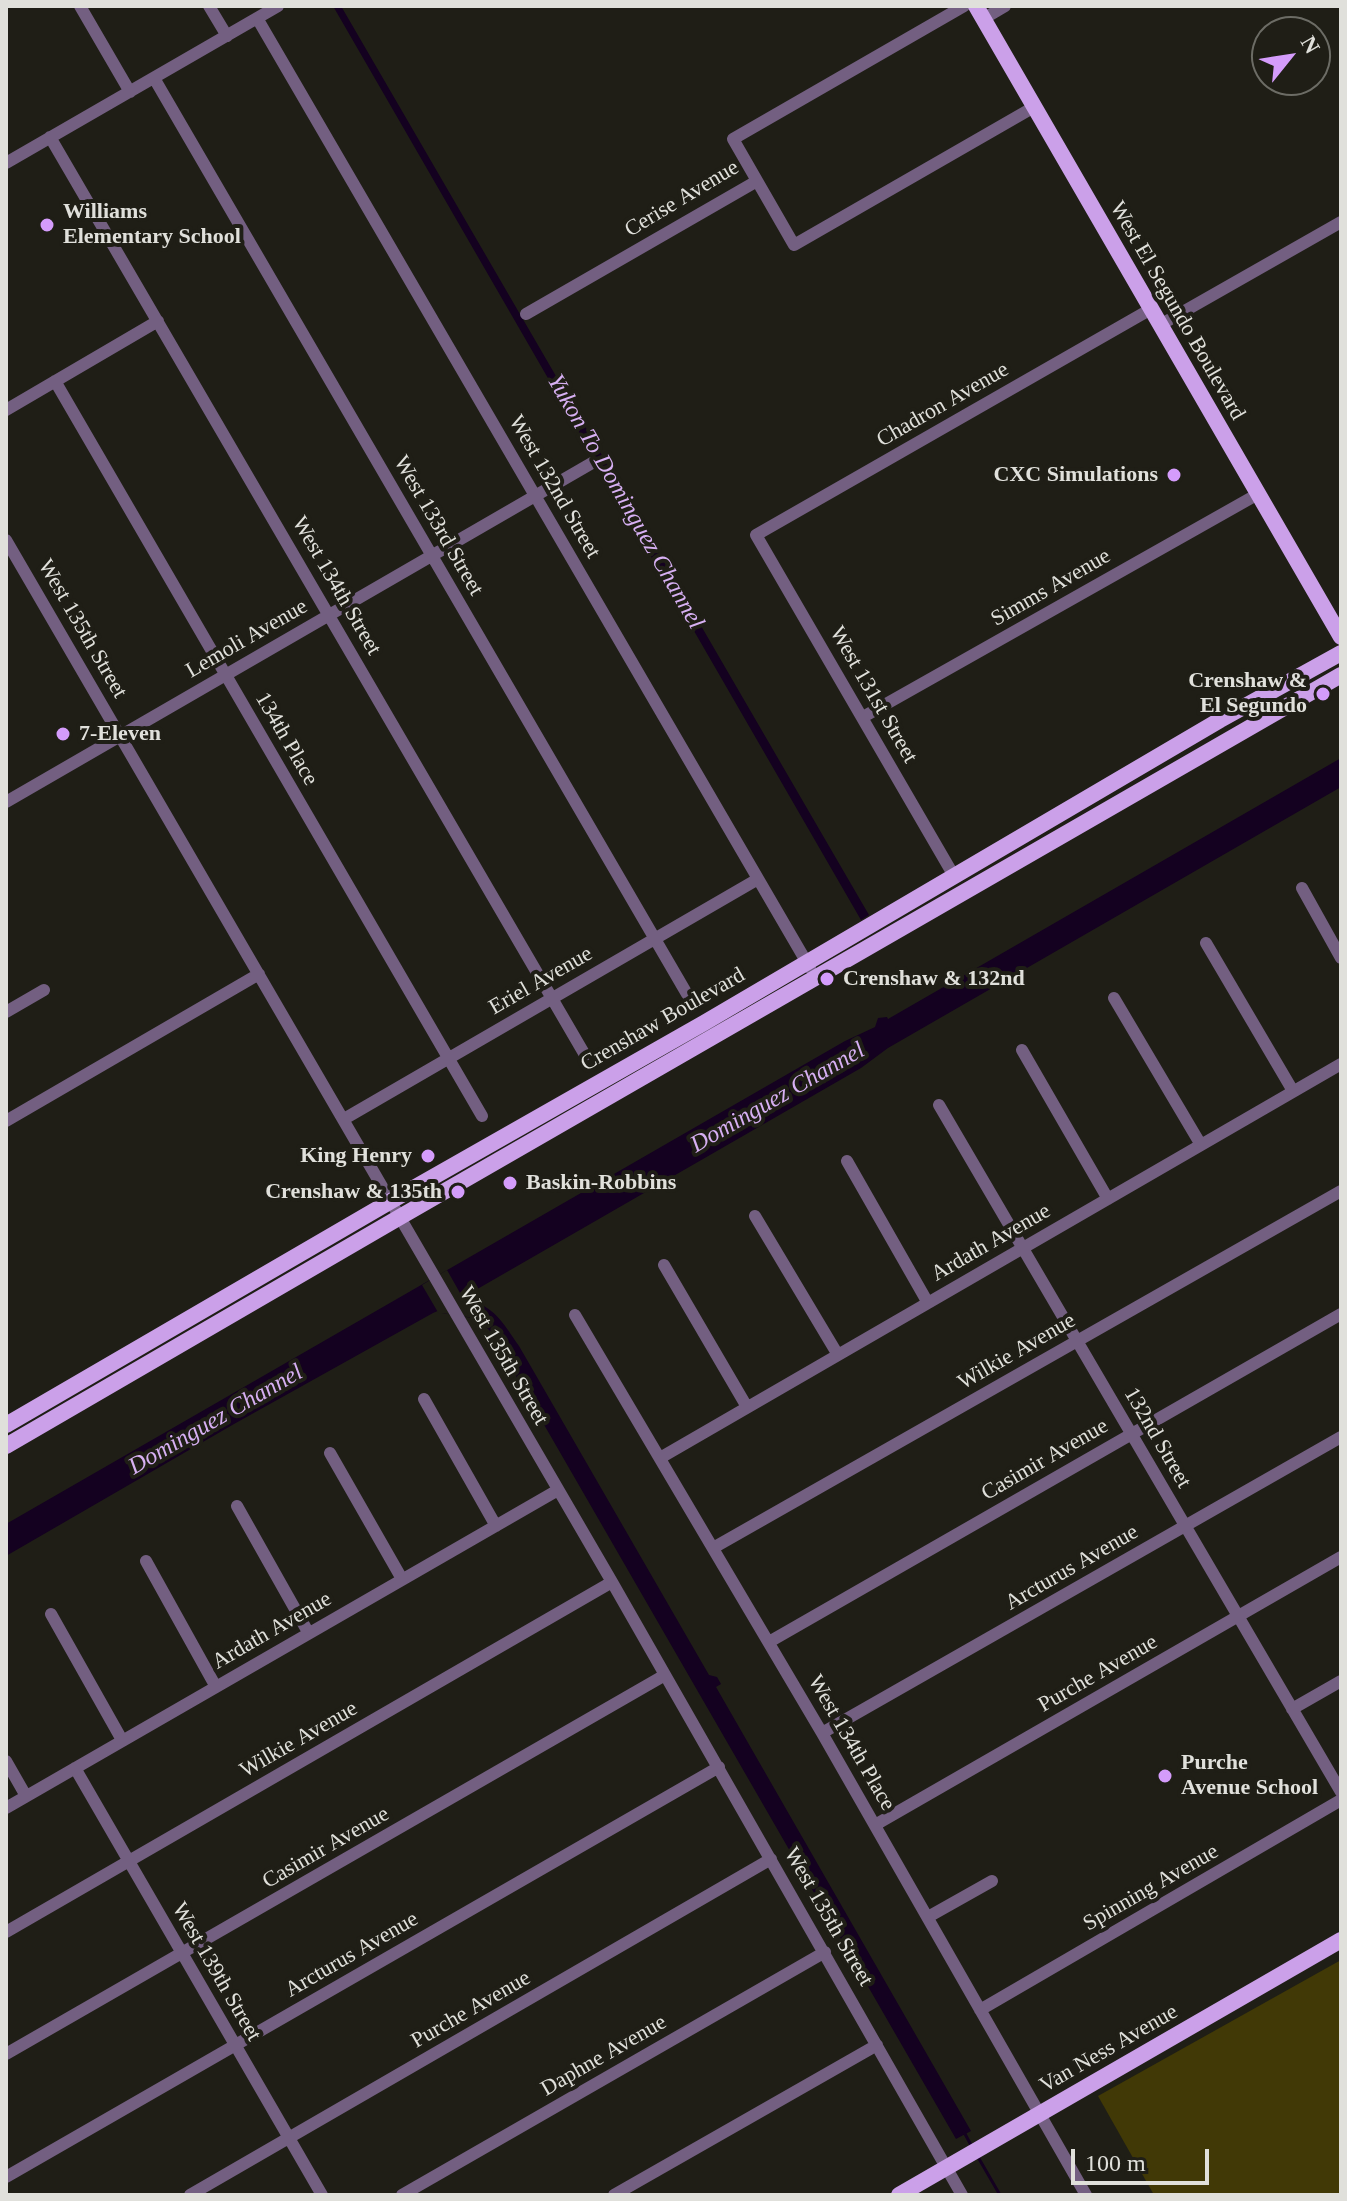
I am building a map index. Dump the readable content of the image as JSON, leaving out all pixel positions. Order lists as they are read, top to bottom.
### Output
{
  "streets": {
    "main road": ["West El Segundo Boulevard", "Crenshaw Boulevard", "Van Ness Avenue"],
    "street": [
      "Cerise Avenue",
      "Chadron Avenue",
      "West 132nd Street",
      "West 133rd Street",
      "West 134th Street",
      "Simms Avenue",
      "West 135th Street",
      "Lemoli Avenue",
      "West 131st Street",
      "134th Place",
      "Eriel Avenue",
      "Ardath Avenue",
      "Wilkie Avenue",
      "132nd Street",
      "Casimir Avenue",
      "Arcturus Avenue",
      "Purche Avenue",
      "West 134th Place",
      "Spinning Avenue",
      "West 139th Street",
      "Daphne Avenue"
    ]
  },
  "crossings": [
    ["West El Segundo Boulevard", "Chadron Avenue"],
    ["West El Segundo Boulevard", "Simms Avenue"],
    ["Chadron Avenue", "West 131st Street"],
    ["West 132nd Street", "Lemoli Avenue"],
    ["West 132nd Street", "Eriel Avenue"],
    ["West 132nd Street", "Crenshaw Boulevard"],
    ["West 133rd Street", "Lemoli Avenue"],
    ["West 133rd Street", "Eriel Avenue"],
    ["West 134th Street", "Lemoli Avenue"],
    ["West 134th Street", "Eriel Avenue"],
    ["Simms Avenue", "West 131st Street"],
    ["West 135th Street", "Lemoli Avenue"],
    ["West 135th Street", "Eriel Avenue"],
    ["West 135th Street", "Crenshaw Boulevard"],
    ["West 135th Street", "Ardath Avenue"],
    ["West 135th Street", "Wilkie Avenue"],
    ["West 135th Street", "Casimir Avenue"],
    ["West 135th Street", "Arcturus Avenue"],
    ["West 135th Street", "Purche Avenue"],
    ["West 135th Street", "Van Ness Avenue"],
    ["West 135th Street", "Daphne Avenue"],
    ["Lemoli Avenue", "134th Place"],
    ["West 131st Street", "Crenshaw Boulevard"],
    ["134th Place", "Eriel Avenue"],
    ["Ardath Avenue", "132nd Street"],
    ["Ardath Avenue", "West 134th Place"],
    ["Ardath Avenue", "West 139th Street"],
    ["Wilkie Avenue", "132nd Street"],
    ["Wilkie Avenue", "West 134th Place"],
    ["Wilkie Avenue", "West 139th Street"],
    ["132nd Street", "Casimir Avenue"],
    ["132nd Street", "Arcturus Avenue"],
    ["132nd Street", "Purche Avenue"],
    ["Casimir Avenue", "West 134th Place"],
    ["Casimir Avenue", "West 139th Street"],
    ["Arcturus Avenue", "West 134th Place"],
    ["Arcturus Avenue", "West 139th Street"],
    ["Purche Avenue", "West 134th Place"],
    ["Purche Avenue", "West 139th Street"],
    ["West 134th Place", "Spinning Avenue"],
    ["West 134th Place", "Van Ness Avenue"]
  ],
  "water": ["Yukon To Dominguez Channel", "Dominguez Channel"],
  "places": [
    "Williams Elementary School",
    "CXC Simulations",
    "Crenshaw & El Segundo",
    "7-Eleven",
    "Crenshaw & 132nd",
    "King Henry",
    "Baskin-Robbins",
    "Crenshaw & 135th",
    "Purche Avenue School"
  ],
  "scale_bar": "100 m",
  "north": "top right"
}
